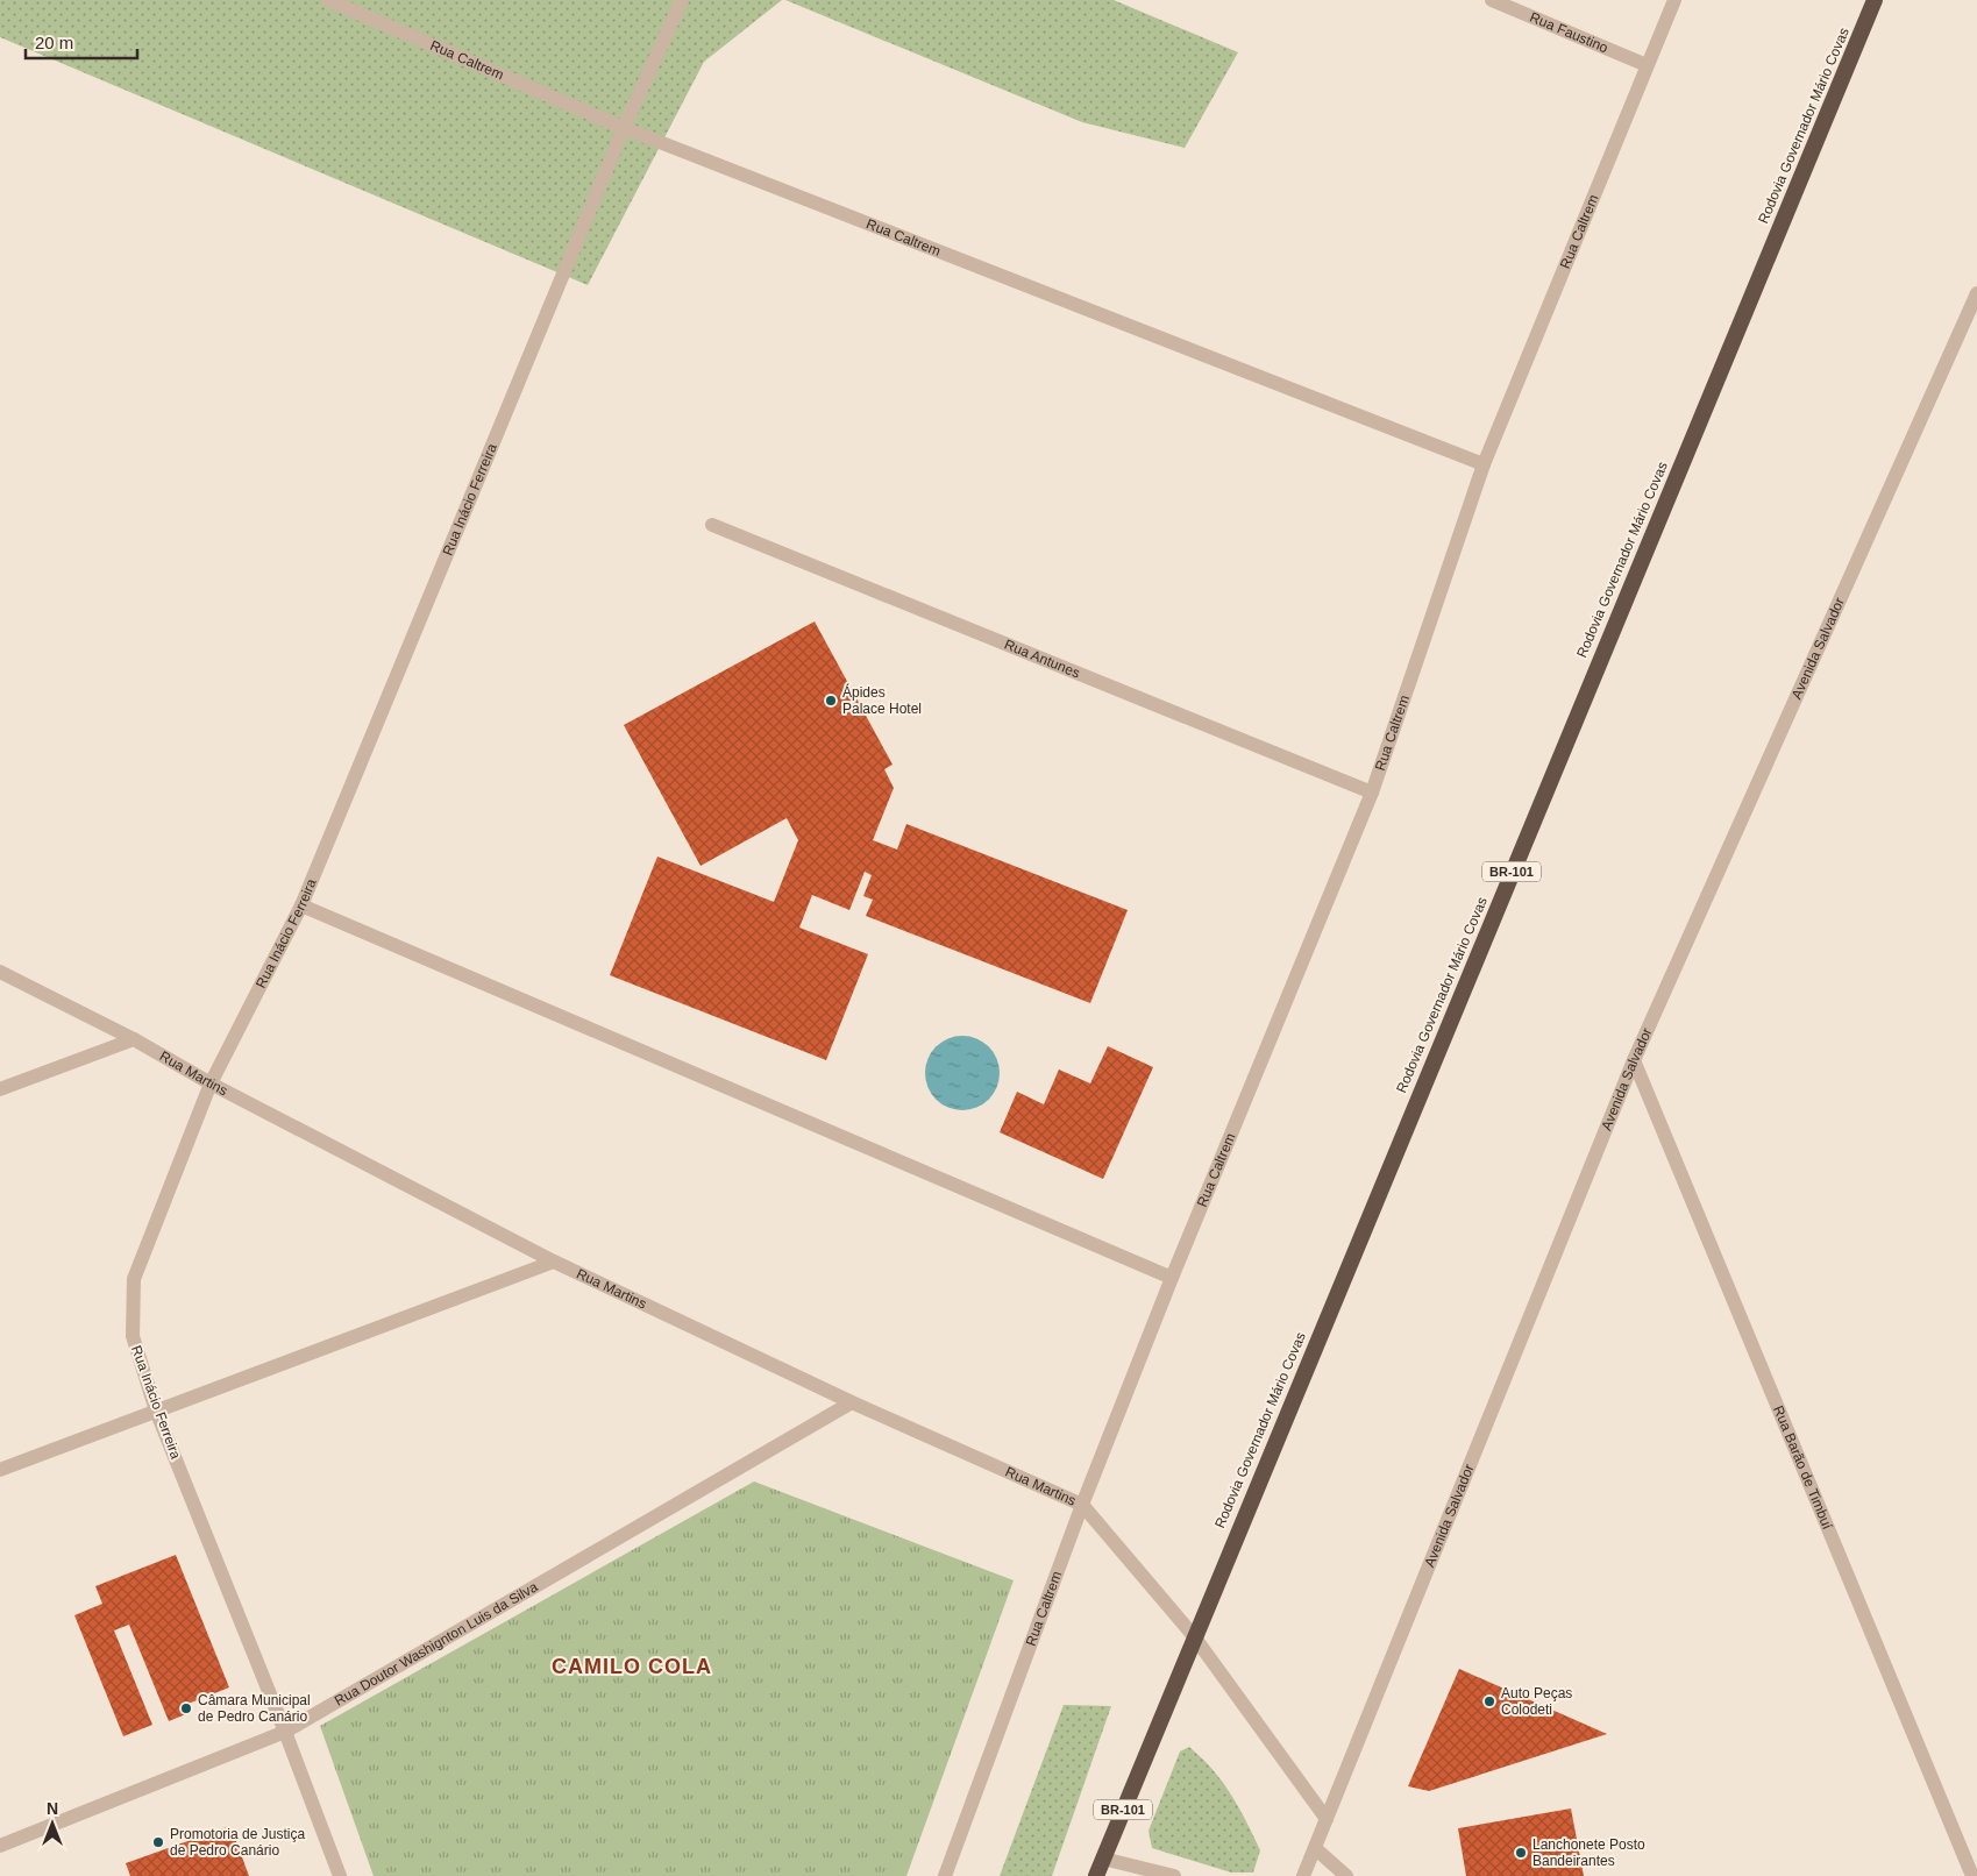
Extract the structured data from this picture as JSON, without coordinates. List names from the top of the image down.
{
  "streets": {
    "highway": ["Rodovia Governador Mário Covas", "BR-101"],
    "street": [
      "Rua Faustino",
      "Rua Caltrem",
      "Rua Inácio Ferreira",
      "Avenida Salvador",
      "Rua Antunes",
      "Rua Martins",
      "Rua Barão de Timbuí",
      "Rua Doutor Washignton Luis da Silva"
    ]
  },
  "crossings": [
    ["Rua Faustino", "Rua Caltrem"],
    ["Rua Caltrem", "Rua Inácio Ferreira"],
    ["Rua Caltrem", "Rua Antunes"],
    ["Rua Caltrem", "Rua Martins"],
    ["Rodovia Governador Mário Covas", "Rua Martins"],
    ["Rua Inácio Ferreira", "Rua Martins"],
    ["Rua Inácio Ferreira", "Rua Doutor Washignton Luis da Silva"],
    ["Avenida Salvador", "Rua Martins"],
    ["Avenida Salvador", "Rua Barão de Timbuí"],
    ["Rua Martins", "Rua Doutor Washignton Luis da Silva"]
  ],
  "districts": ["CAMILO COLA"],
  "places": [
    "Ápides Palace Hotel",
    "Auto Peças Colodeti",
    "Câmara Municipal de Pedro Canário",
    "Promotoria de Justiça de Pedro Canário",
    "Lanchonete Posto Bandeirantes"
  ],
  "scale_bar": "20 m",
  "north": "top"
}
